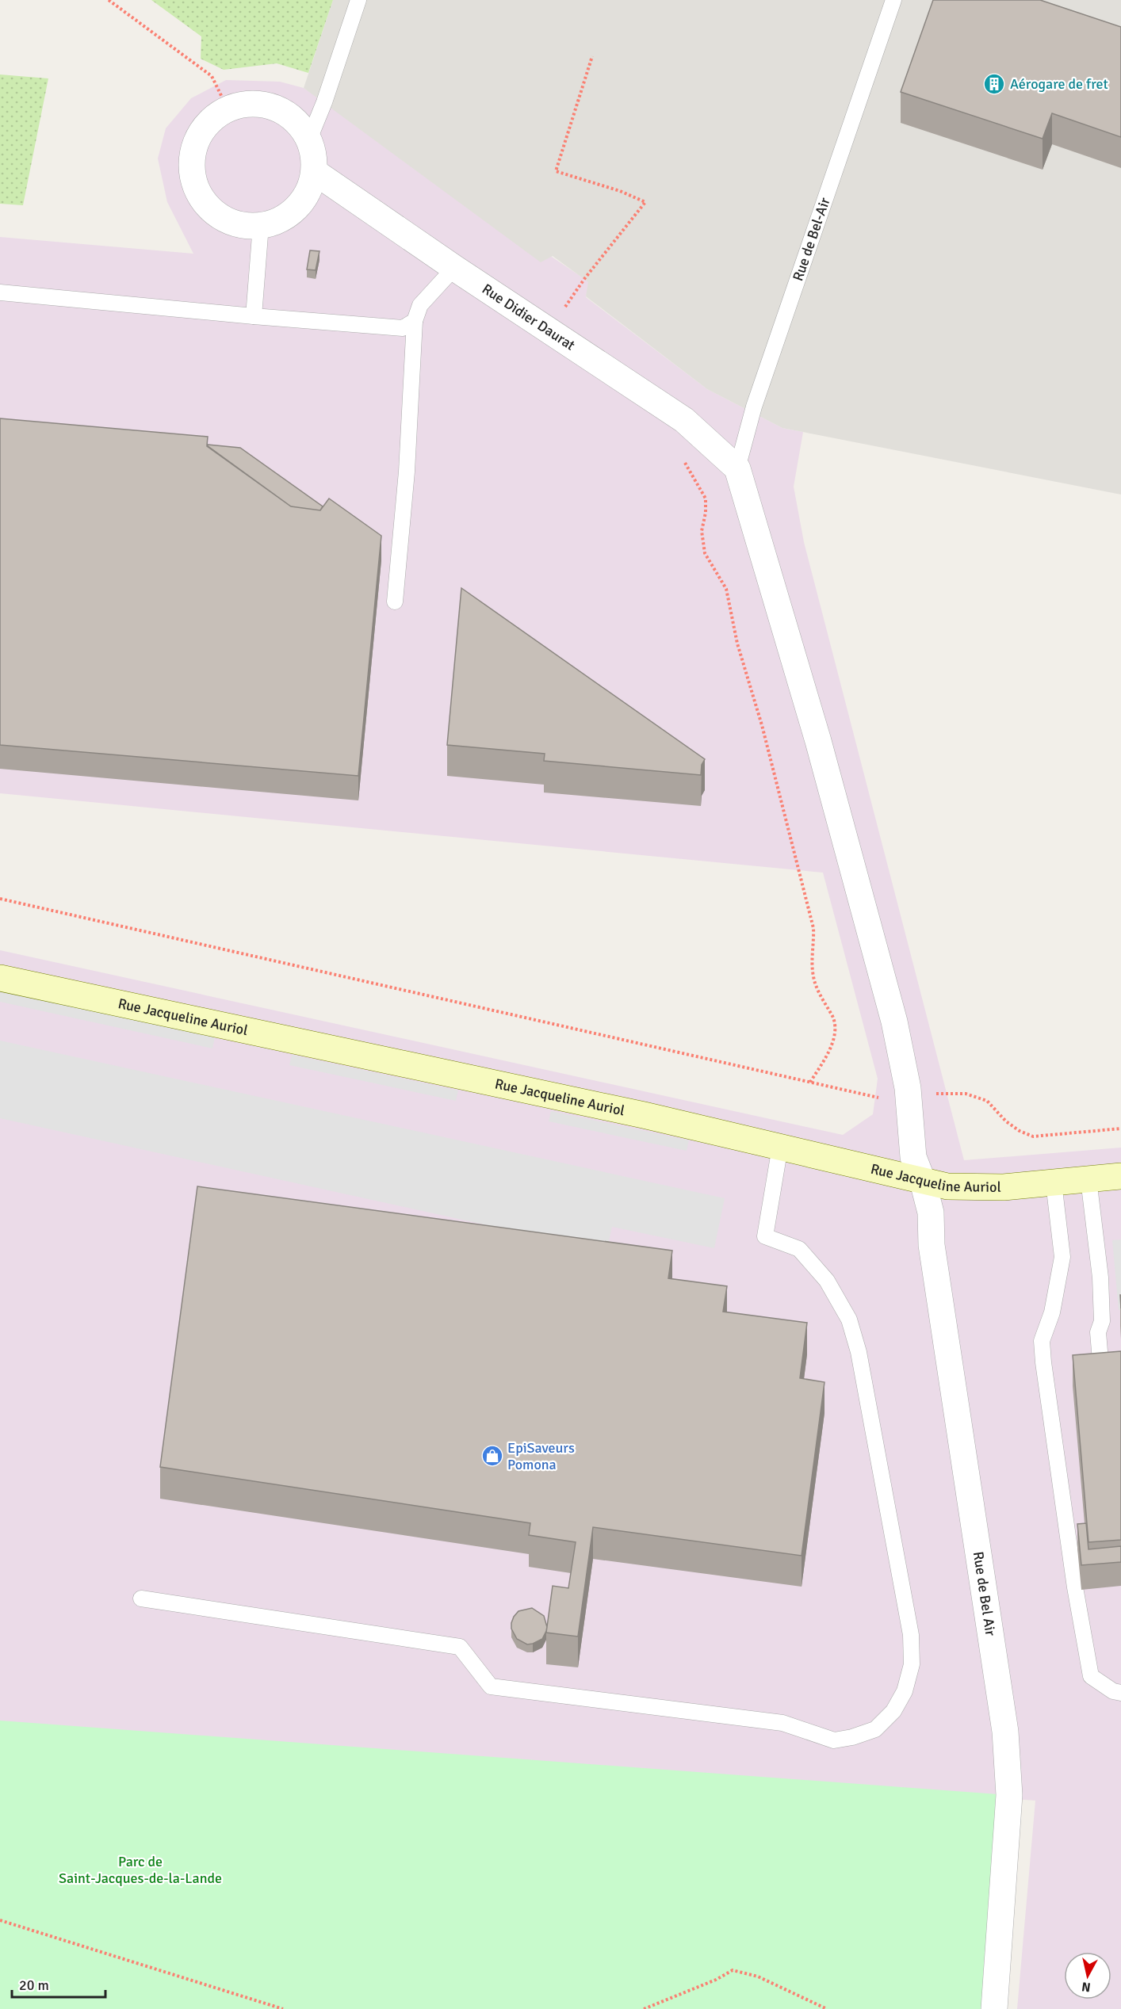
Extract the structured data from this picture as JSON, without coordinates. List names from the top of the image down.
{
  "streets": {
    "street": ["Rue Didier Daurat", "Rue Jacqueline Auriol", "Rue de Bel Air"],
    "lane": ["Rue de Bel-Air"]
  },
  "crossings": [
    ["Rue de Bel-Air", "Rue Didier Daurat"],
    ["Rue de Bel-Air", "Rue de Bel Air"],
    ["Rue Didier Daurat", "Rue de Bel Air"],
    ["Rue Jacqueline Auriol", "Rue de Bel Air"]
  ],
  "parks": ["Parc de Saint-Jacques-de-la-Lande"],
  "places": {
    "building": ["Aérogare de fret"],
    "shop": ["EpiSaveurs Pomona"]
  },
  "scale_bar": "20 m",
  "north": "bottom"
}
